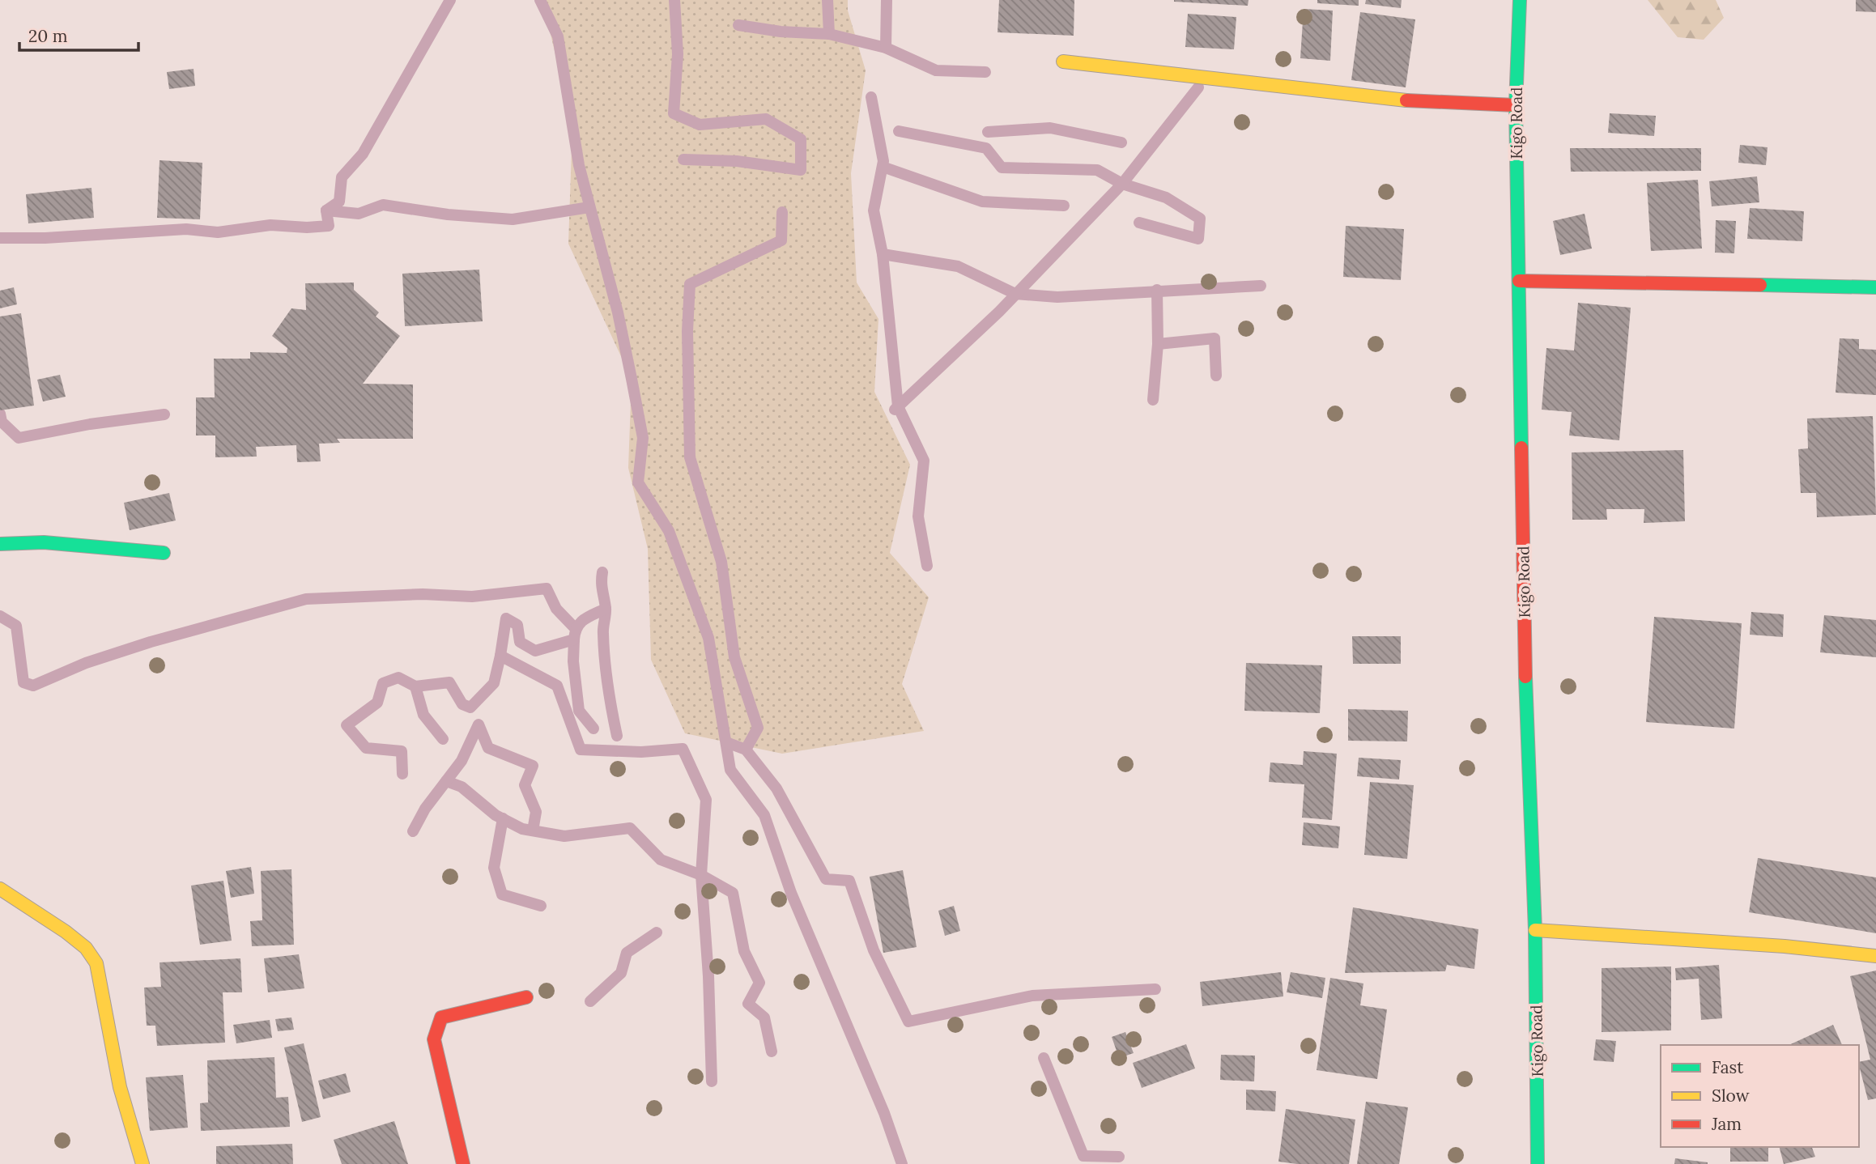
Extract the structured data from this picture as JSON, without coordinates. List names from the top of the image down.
{
  "streets": {
    "street": ["Kigo Road"]
  },
  "legend": ["Fast", "Slow", "Jam"],
  "scale_bar": "20 m"
}
